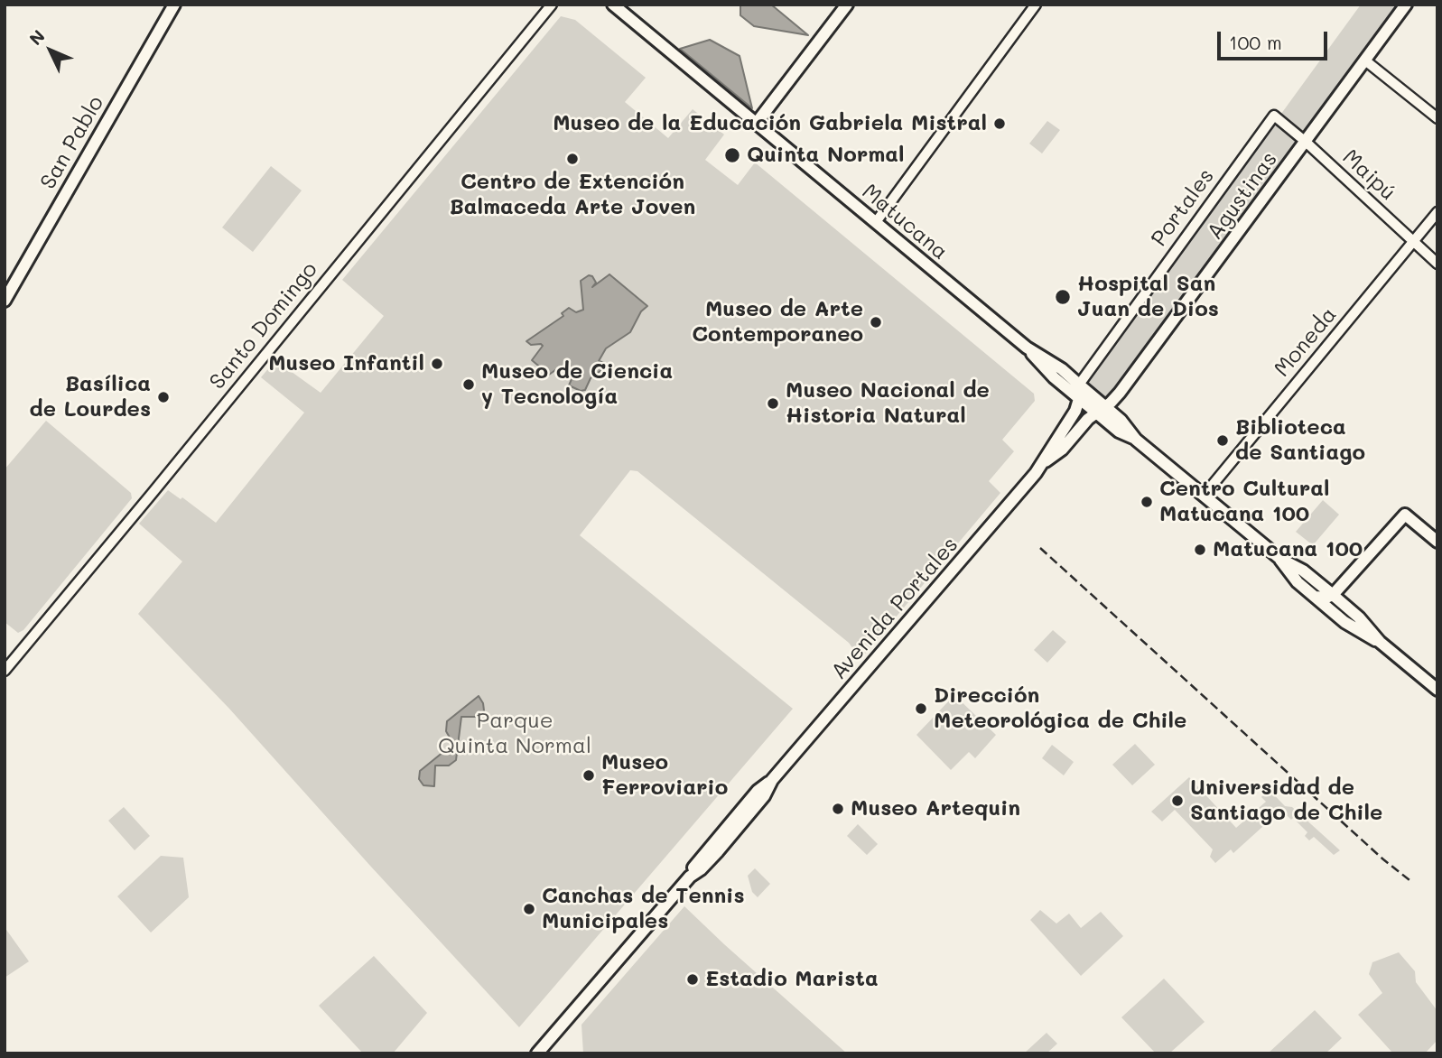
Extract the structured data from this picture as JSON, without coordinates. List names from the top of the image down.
{
  "streets": {
    "main road": [
      "San Pablo",
      "Agustinas",
      "Matucana",
      "Avenida Portales"
    ],
    "street": [
      "Maipú",
      "Portales",
      "Santo Domingo",
      "Moneda"
    ]
  },
  "crossings": [
    ["Maipú", "Agustinas"],
    ["Maipú", "Portales"],
    ["Maipú", "Moneda"],
    ["Agustinas", "Matucana"],
    ["Agustinas", "Avenida Portales"],
    ["Portales", "Matucana"],
    ["Portales", "Avenida Portales"],
    ["Matucana", "Moneda"],
    ["Matucana", "Avenida Portales"]
  ],
  "parks": ["Parque Quinta Normal"],
  "places": [
    "Museo de la Educación Gabriela Mistral",
    "Quinta Normal",
    "Centro de Extención Balmaceda Arte Joven",
    "Hospital San Juan de Dios",
    "Museo de Arte Contemporaneo",
    "Museo Infantil",
    "Museo de Ciencia y Tecnología",
    "Basílica de Lourdes",
    "Museo Nacional de Historia Natural",
    "Biblioteca de Santiago",
    "Centro Cultural Matucana 100",
    "Matucana 100",
    "Dirección Meteorológica de Chile",
    "Museo Ferroviario",
    "Universidad de Santiago de Chile",
    "Museo Artequin",
    "Canchas de Tennis Municipales",
    "Estadio Marista"
  ],
  "scale_bar": "100 m",
  "north": "top left"
}
